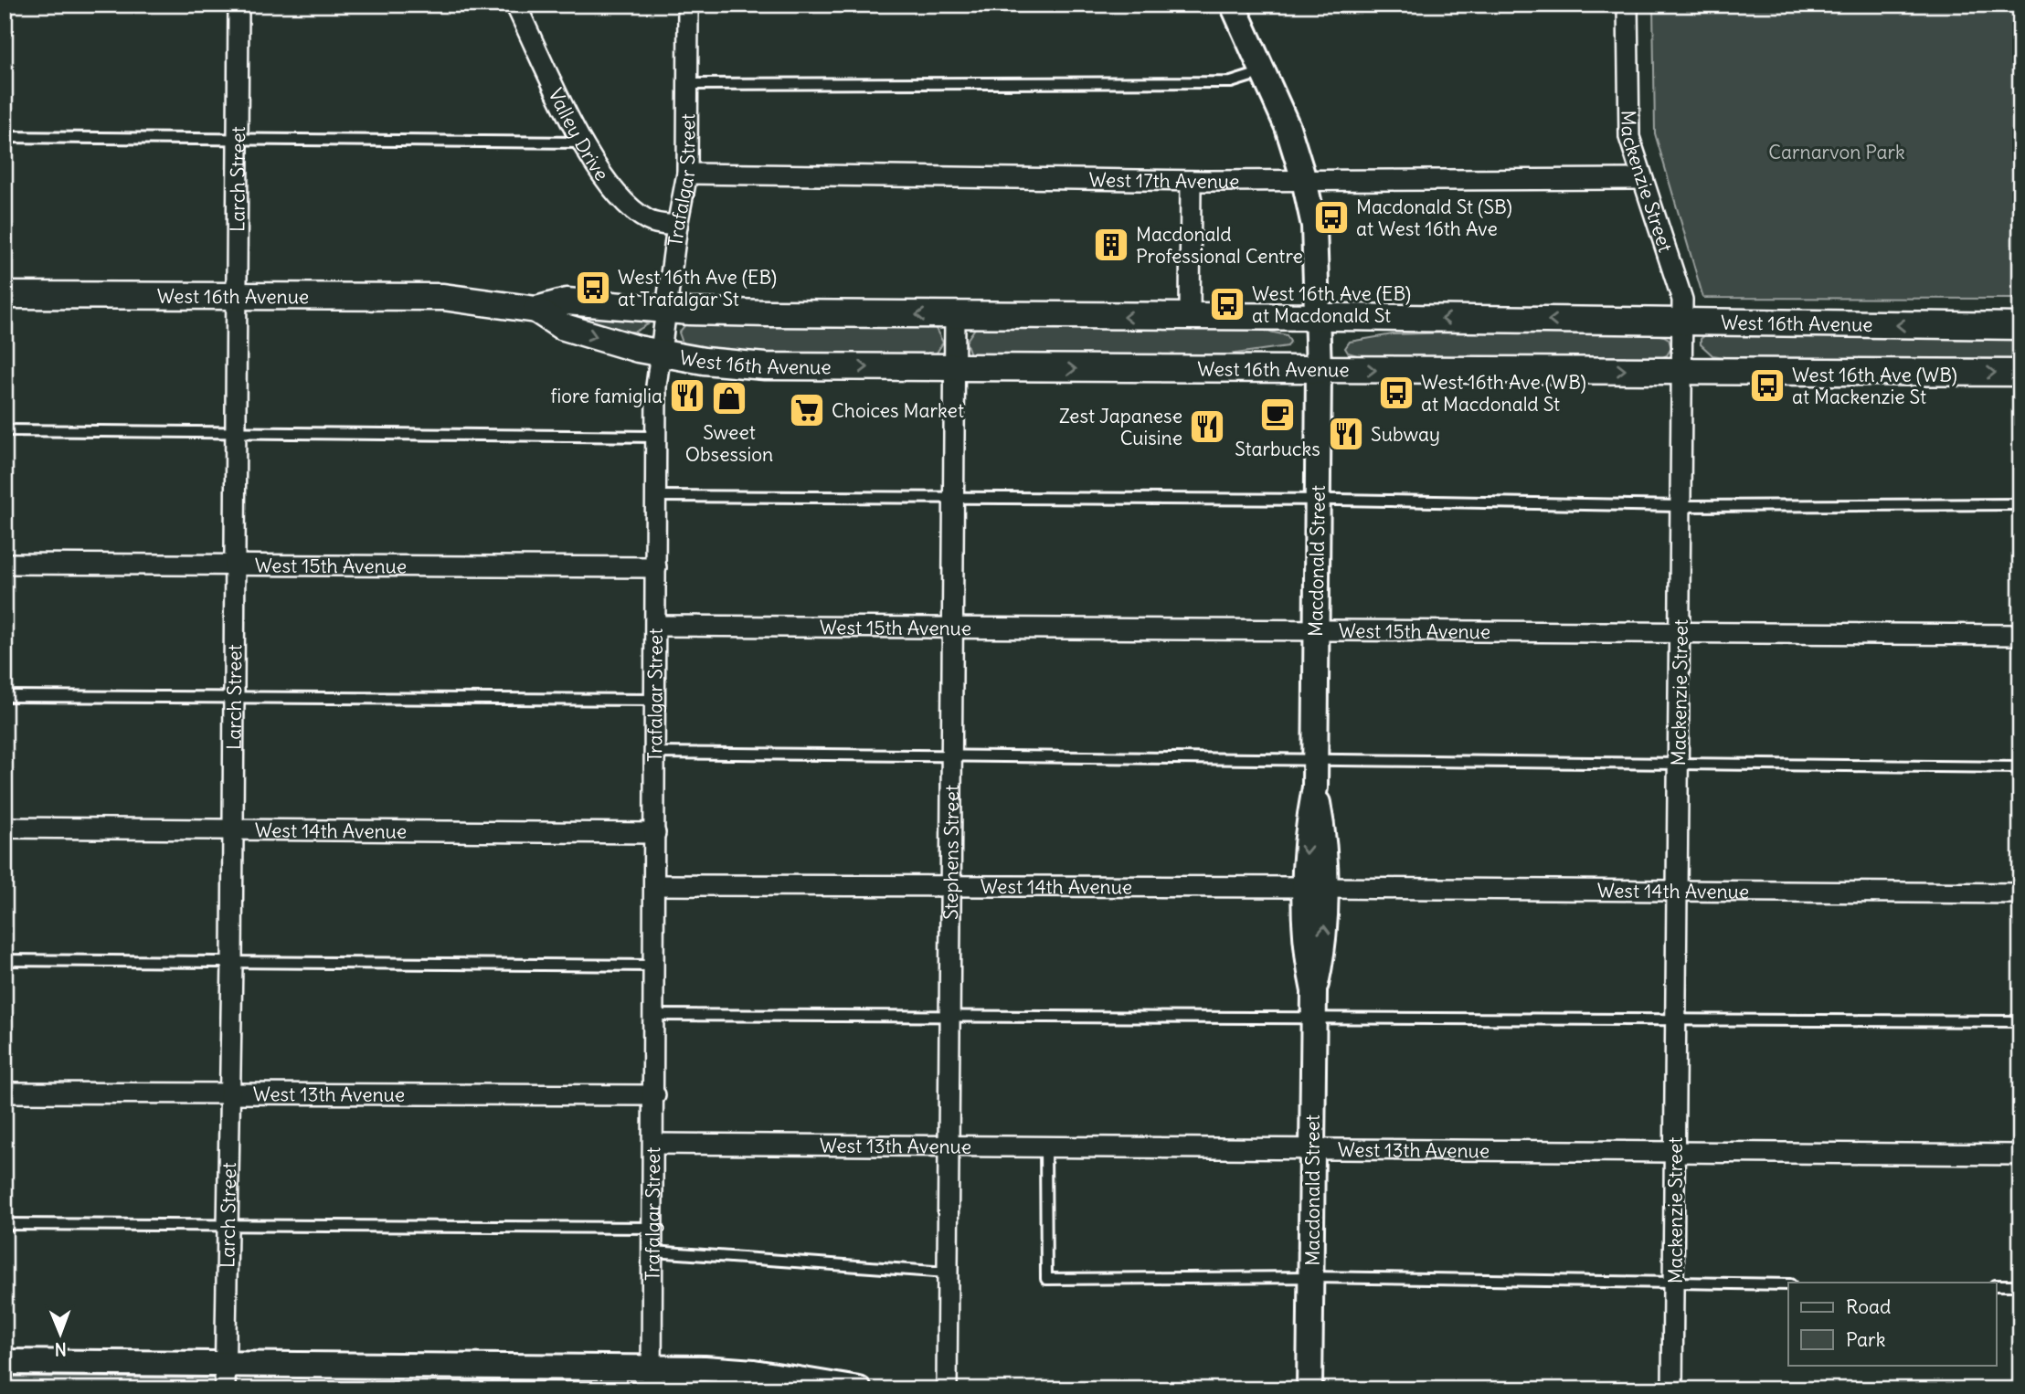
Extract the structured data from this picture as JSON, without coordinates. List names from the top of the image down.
{
  "streets": {
    "main road": ["West 16th Avenue"],
    "street": [
      "Valley Drive",
      "Larch Street",
      "Trafalgar Street",
      "West 17th Avenue",
      "Mackenzie Street",
      "Macdonald Street",
      "West 15th Avenue",
      "West 14th Avenue",
      "Stephens Street",
      "West 13th Avenue"
    ]
  },
  "crossings": [
    ["Valley Drive", "Trafalgar Street"],
    ["Larch Street", "West 16th Avenue"],
    ["Larch Street", "West 15th Avenue"],
    ["Larch Street", "West 14th Avenue"],
    ["Larch Street", "West 13th Avenue"],
    ["Trafalgar Street", "West 17th Avenue"],
    ["Trafalgar Street", "West 16th Avenue"],
    ["Trafalgar Street", "West 15th Avenue"],
    ["Trafalgar Street", "West 14th Avenue"],
    ["Trafalgar Street", "West 13th Avenue"],
    ["West 17th Avenue", "Mackenzie Street"],
    ["West 17th Avenue", "Macdonald Street"],
    ["Mackenzie Street", "West 16th Avenue"],
    ["Mackenzie Street", "West 15th Avenue"],
    ["Mackenzie Street", "West 14th Avenue"],
    ["Mackenzie Street", "West 13th Avenue"],
    ["West 16th Avenue", "Macdonald Street"],
    ["West 16th Avenue", "Stephens Street"],
    ["Macdonald Street", "West 15th Avenue"],
    ["Macdonald Street", "West 14th Avenue"],
    ["Macdonald Street", "West 13th Avenue"],
    ["West 15th Avenue", "Stephens Street"],
    ["West 14th Avenue", "Stephens Street"],
    ["Stephens Street", "West 13th Avenue"]
  ],
  "parks": ["Carnarvon Park"],
  "places": {
    "bus stop": [
      "Macdonald St (SB) at West 16th Ave",
      "West 16th Ave (EB) at Trafalgar St",
      "West 16th Ave (EB) at Macdonald St",
      "West 16th Ave (WB) at Mackenzie St",
      "West 16th Ave (WB) at Macdonald St"
    ],
    "building": ["Macdonald Professional Centre"],
    "restaurant": ["fiore famiglia", "Zest Japanese Cuisine", "Subway"],
    "shop": ["Sweet Obsession"],
    "supermarket": ["Choices Market"],
    "cafe": ["Starbucks"]
  },
  "legend": ["Road", "Park"],
  "north": "bottom"
}
